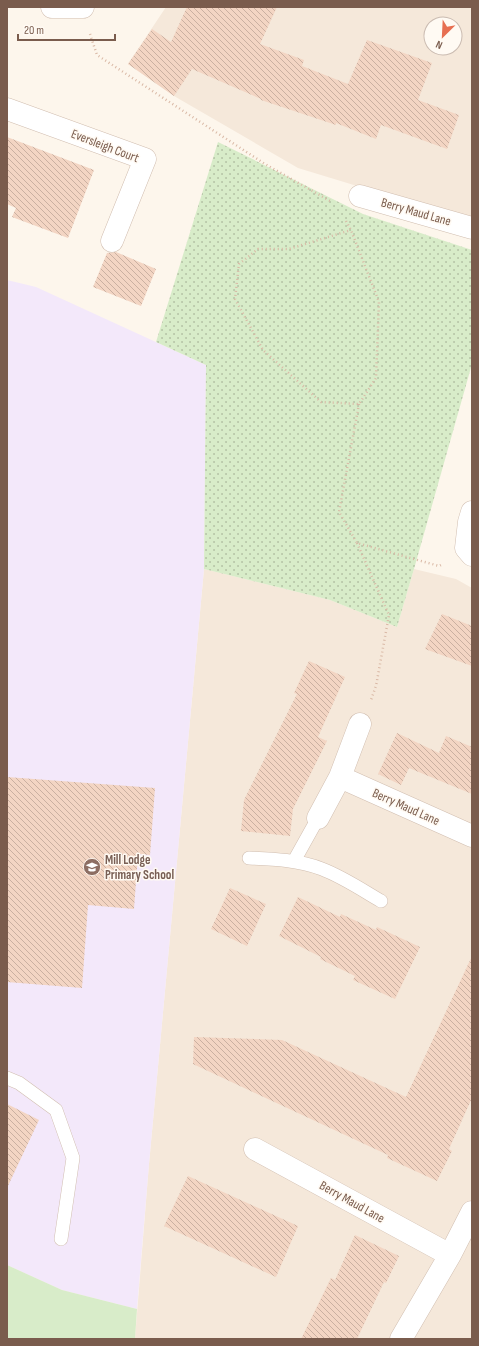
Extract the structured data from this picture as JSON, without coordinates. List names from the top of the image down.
{
  "streets": {
    "street": ["Eversleigh Court", "Berry Maud Lane"]
  },
  "places": {
    "school or university": ["Mill Lodge Primary School"]
  },
  "scale_bar": "20 m",
  "north": "bottom left"
}
